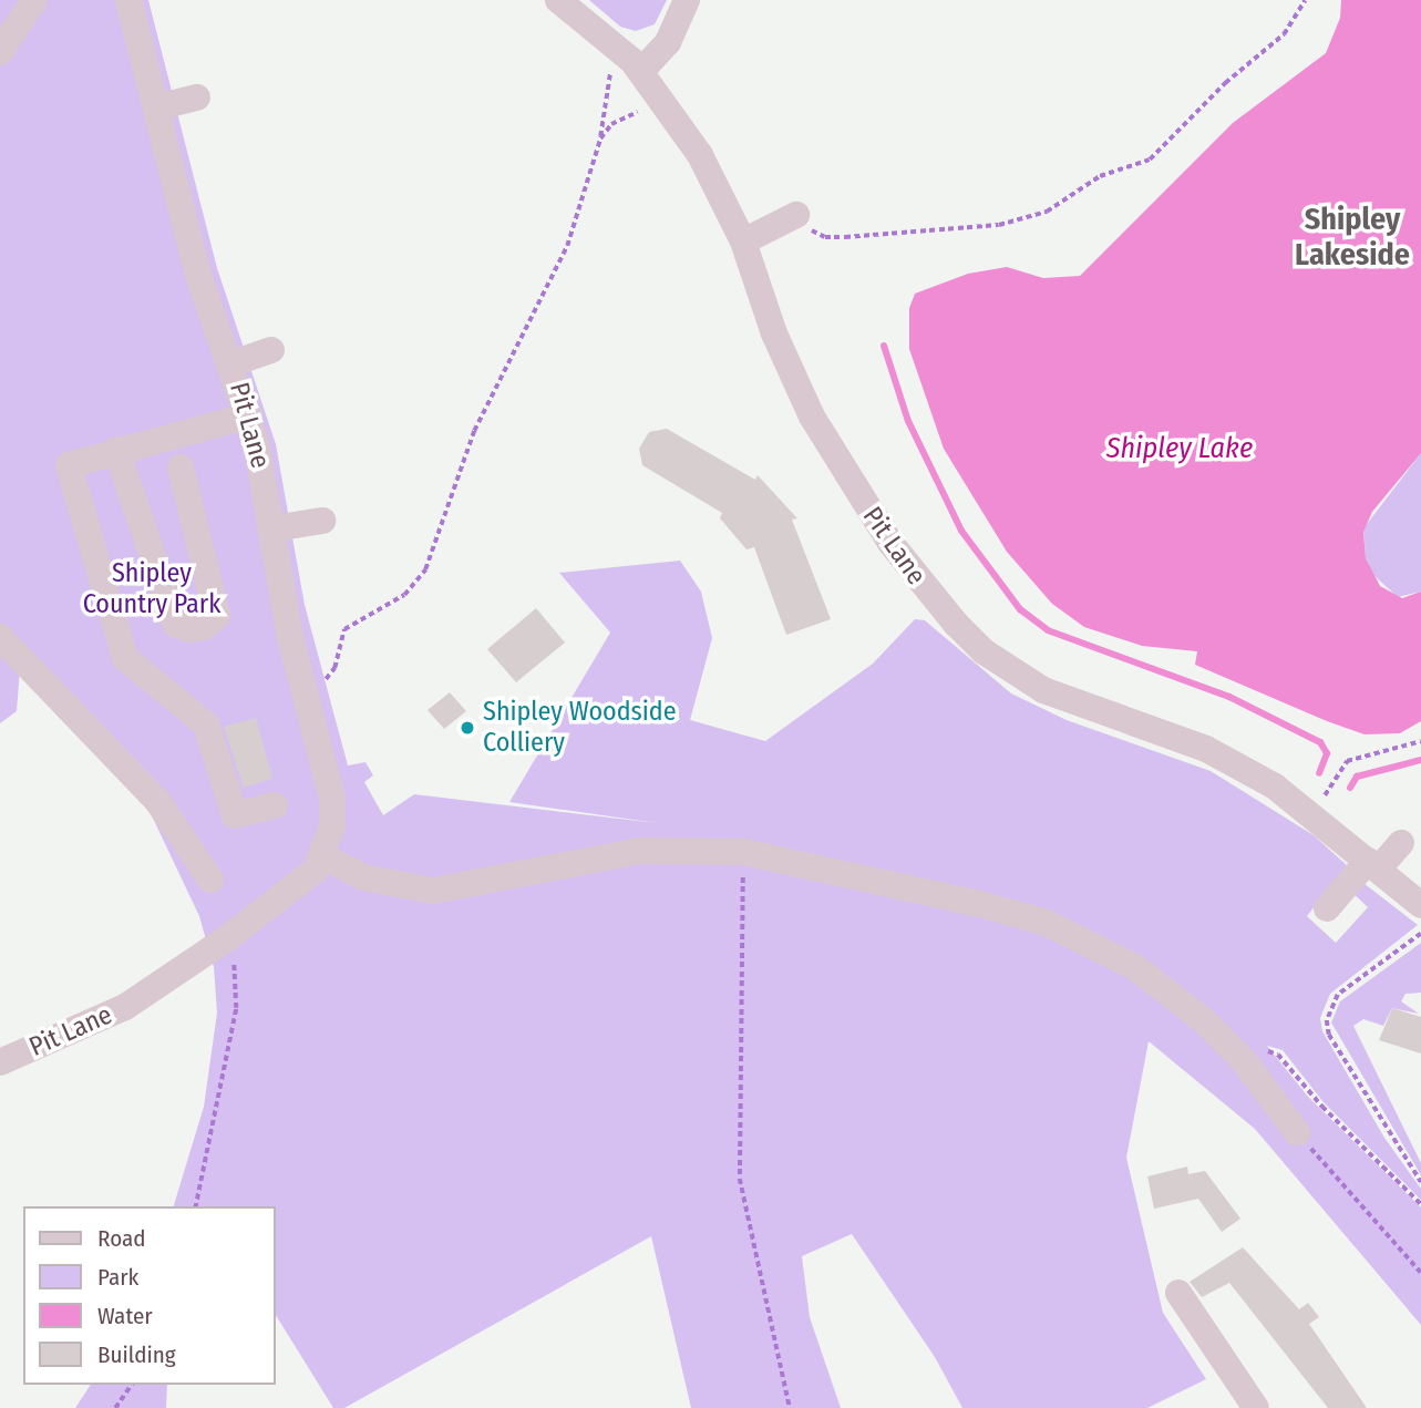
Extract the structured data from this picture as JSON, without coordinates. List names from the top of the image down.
{
  "streets": {
    "street": ["Pit Lane"]
  },
  "districts": ["Shipley Lakeside"],
  "water": ["Shipley Lake"],
  "parks": ["Shipley Country Park"],
  "places": ["Shipley Woodside Colliery"],
  "legend": [
    "Road",
    "Park",
    "Water",
    "Building"
  ]
}
